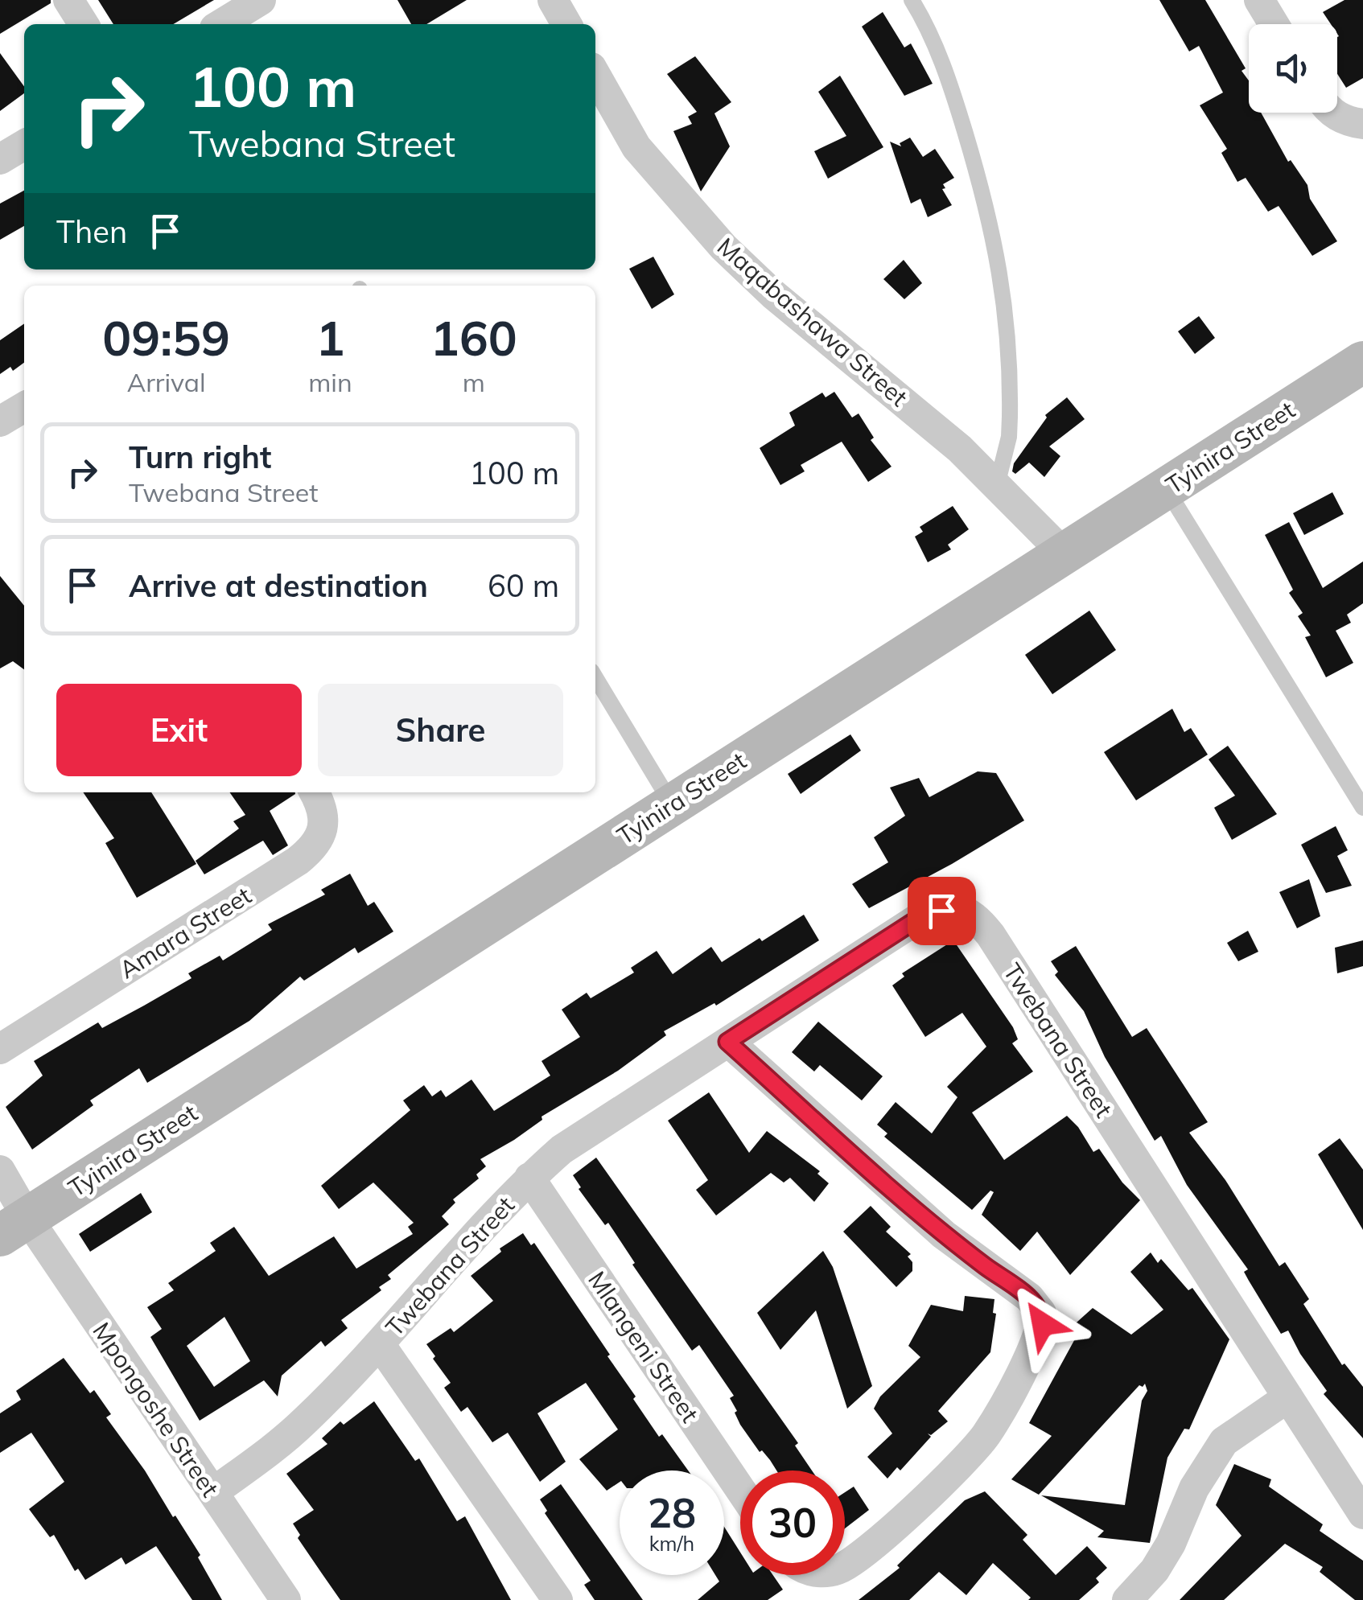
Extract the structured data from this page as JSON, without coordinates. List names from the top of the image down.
{
  "streets": {
    "street": [
      "Maqabashawa Street",
      "Tyinira Street",
      "Amara Street",
      "Twebana Street",
      "Mlangeni Street",
      "Mpongoshe Street"
    ]
  },
  "crossings": [
    ["Maqabashawa Street", "Tyinira Street"],
    ["Tyinira Street", "Mpongoshe Street"],
    ["Twebana Street", "Mlangeni Street"],
    ["Twebana Street", "Mpongoshe Street"]
  ],
  "page": {
    "turn": ["100 m", "Twebana Street"],
    "then": "Then",
    "eta": [
      "09:59",
      "Arrival",
      "1",
      "min",
      "160",
      "m"
    ],
    "list": [
      {
        "name": "Turn right",
        "note": "Twebana Street",
        "value": "100 m"
      },
      {
        "name": "Arrive at destination",
        "value": "60 m"
      }
    ],
    "buttons": ["Exit", "Share"],
    "speed": "28 km/h",
    "limit": "30"
  }
}
